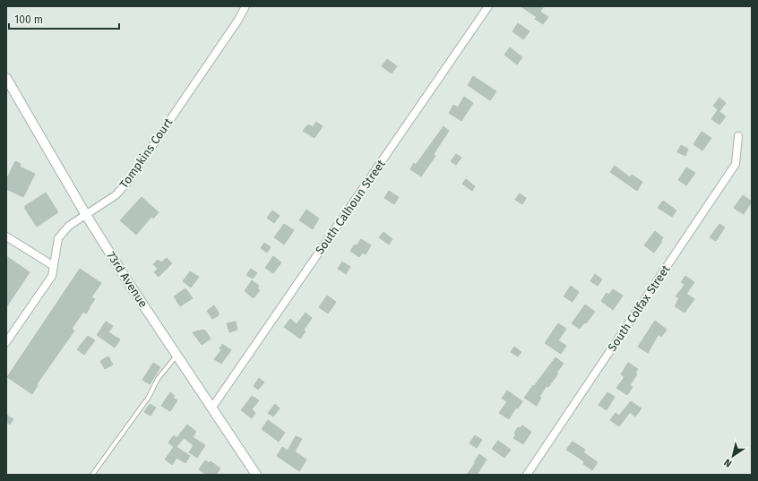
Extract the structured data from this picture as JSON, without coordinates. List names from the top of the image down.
{
  "streets": {
    "street": [
      "Tompkins Court",
      "South Calhoun Street",
      "73rd Avenue",
      "South Colfax Street"
    ]
  },
  "crossings": [
    ["Tompkins Court", "73rd Avenue"],
    ["South Calhoun Street", "73rd Avenue"]
  ],
  "scale_bar": "100 m",
  "north": "bottom left"
}
